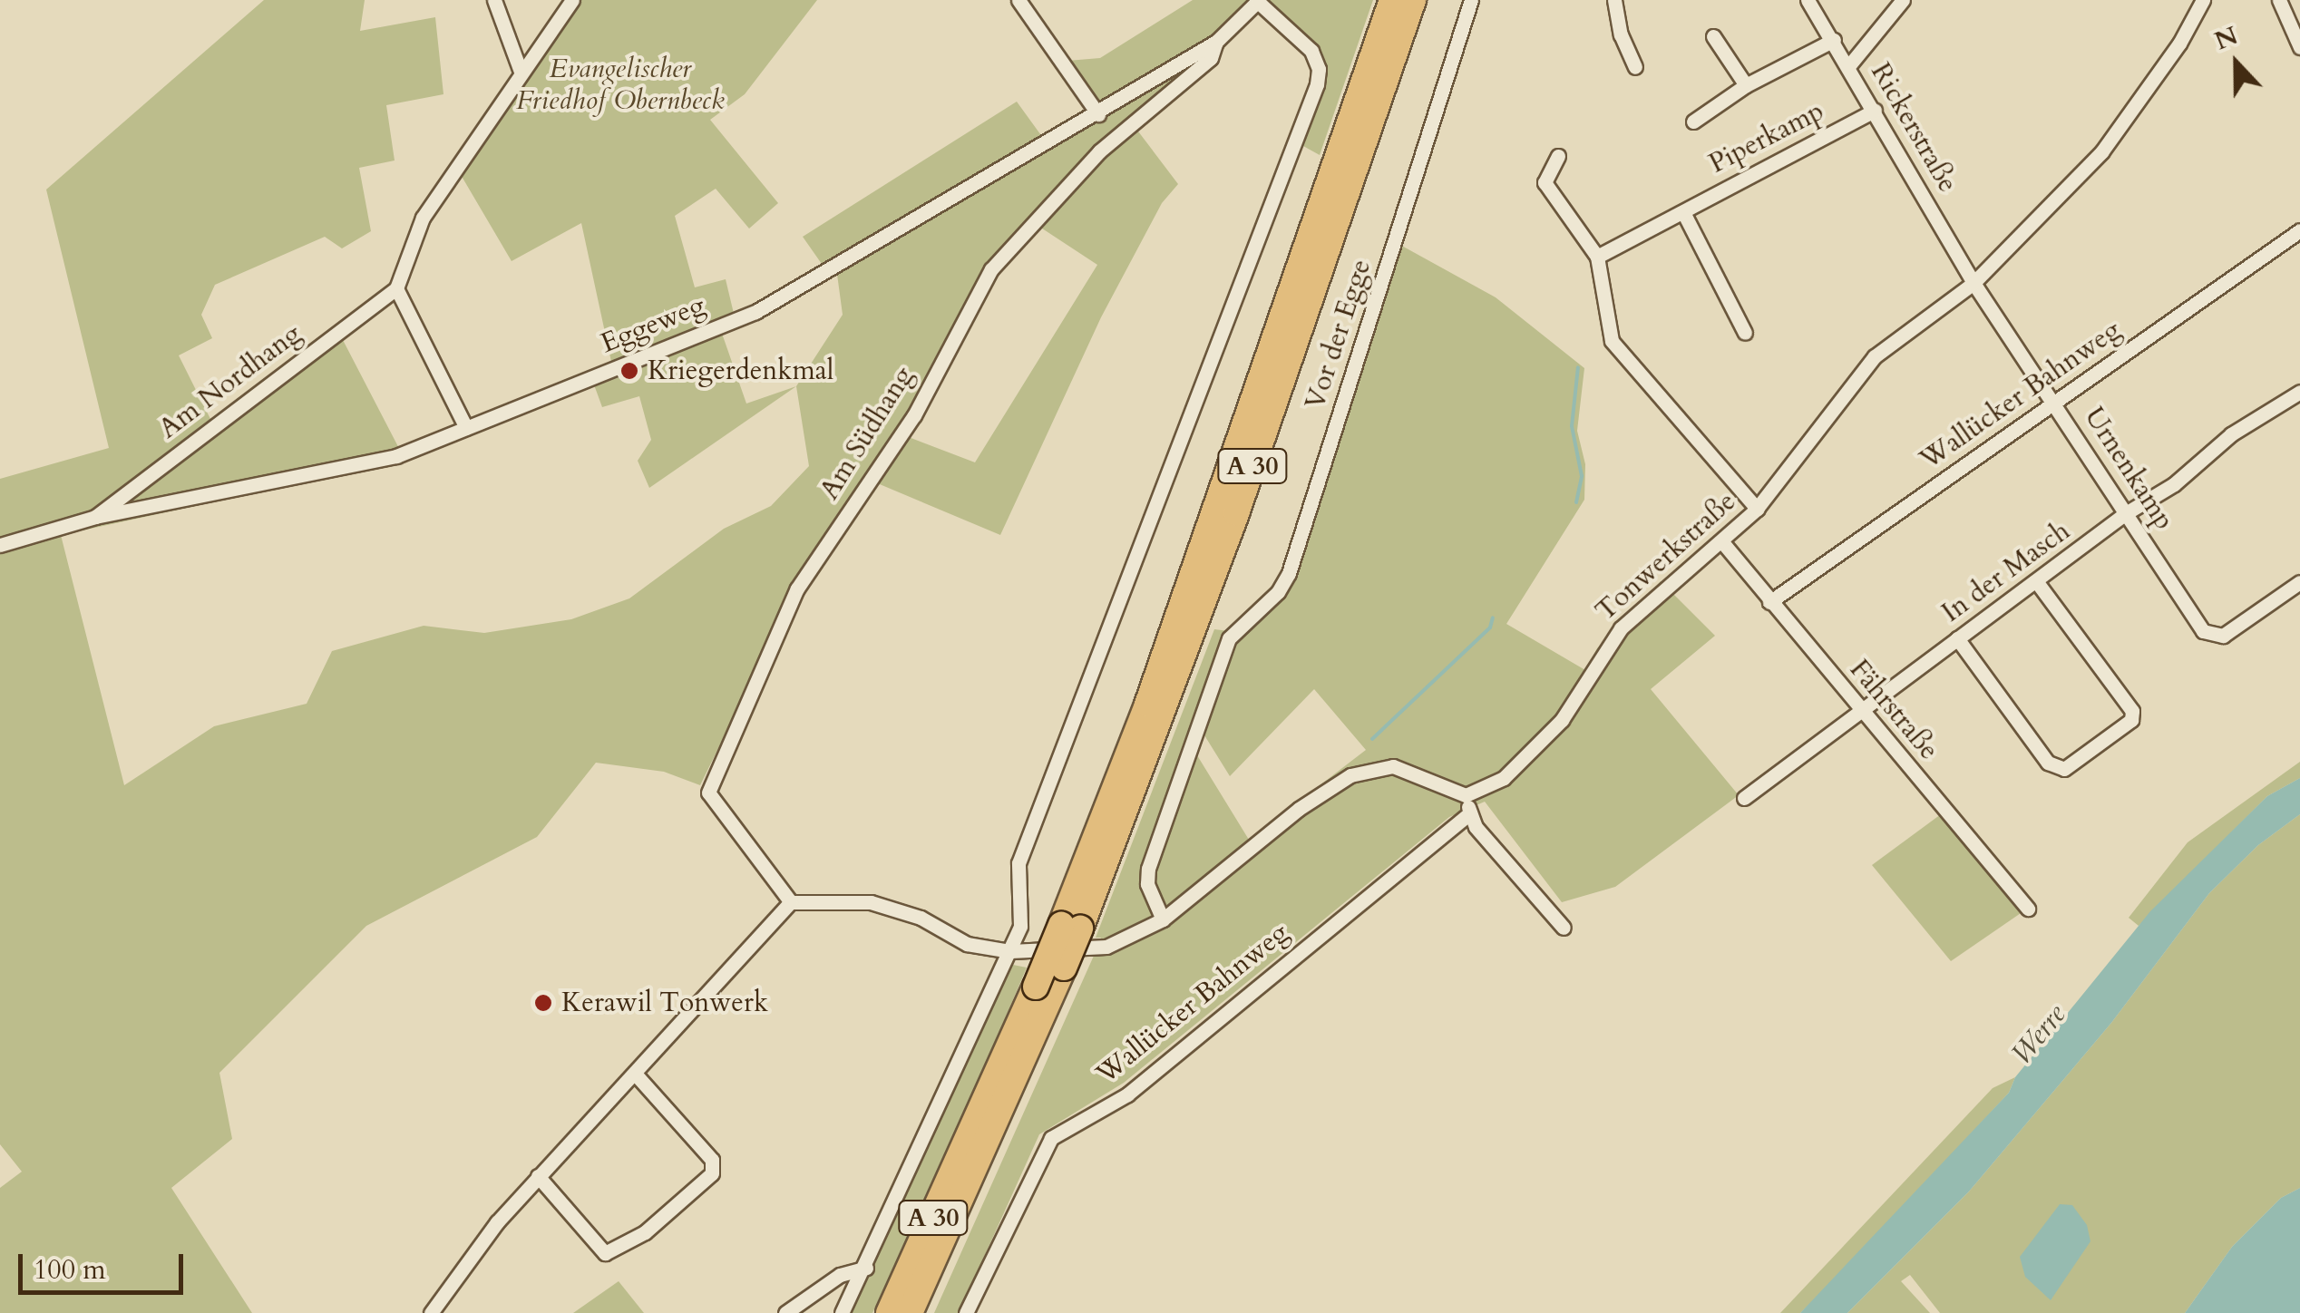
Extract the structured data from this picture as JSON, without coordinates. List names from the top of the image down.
{
  "streets": {
    "highway": ["A 30"],
    "street": [
      "Rickerstraße",
      "Piperkamp",
      "Eggeweg",
      "Vor der Egge",
      "Am Nordhang",
      "Wallücker Bahnweg",
      "Am Südhang",
      "Urnenkamp",
      "Tonwerkstraße",
      "In der Masch",
      "Fährstraße"
    ]
  },
  "crossings": [
    ["Rickerstraße", "Piperkamp"],
    ["Rickerstraße", "Urnenkamp"],
    ["Rickerstraße", "Tonwerkstraße"],
    ["Eggeweg", "Am Nordhang"],
    ["Eggeweg", "Am Südhang"],
    ["Wallücker Bahnweg", "Urnenkamp"],
    ["Wallücker Bahnweg", "Fährstraße"],
    ["Urnenkamp", "Tonwerkstraße"],
    ["Urnenkamp", "In der Masch"],
    ["Tonwerkstraße", "Fährstraße"],
    ["In der Masch", "Fährstraße"]
  ],
  "water": ["Werre"],
  "parks": ["Evangelischer Friedhof Obernbeck"],
  "places": ["Kriegerdenkmal", "Kerawil Tonwerk"],
  "scale_bar": "100 m",
  "north": "top"
}
